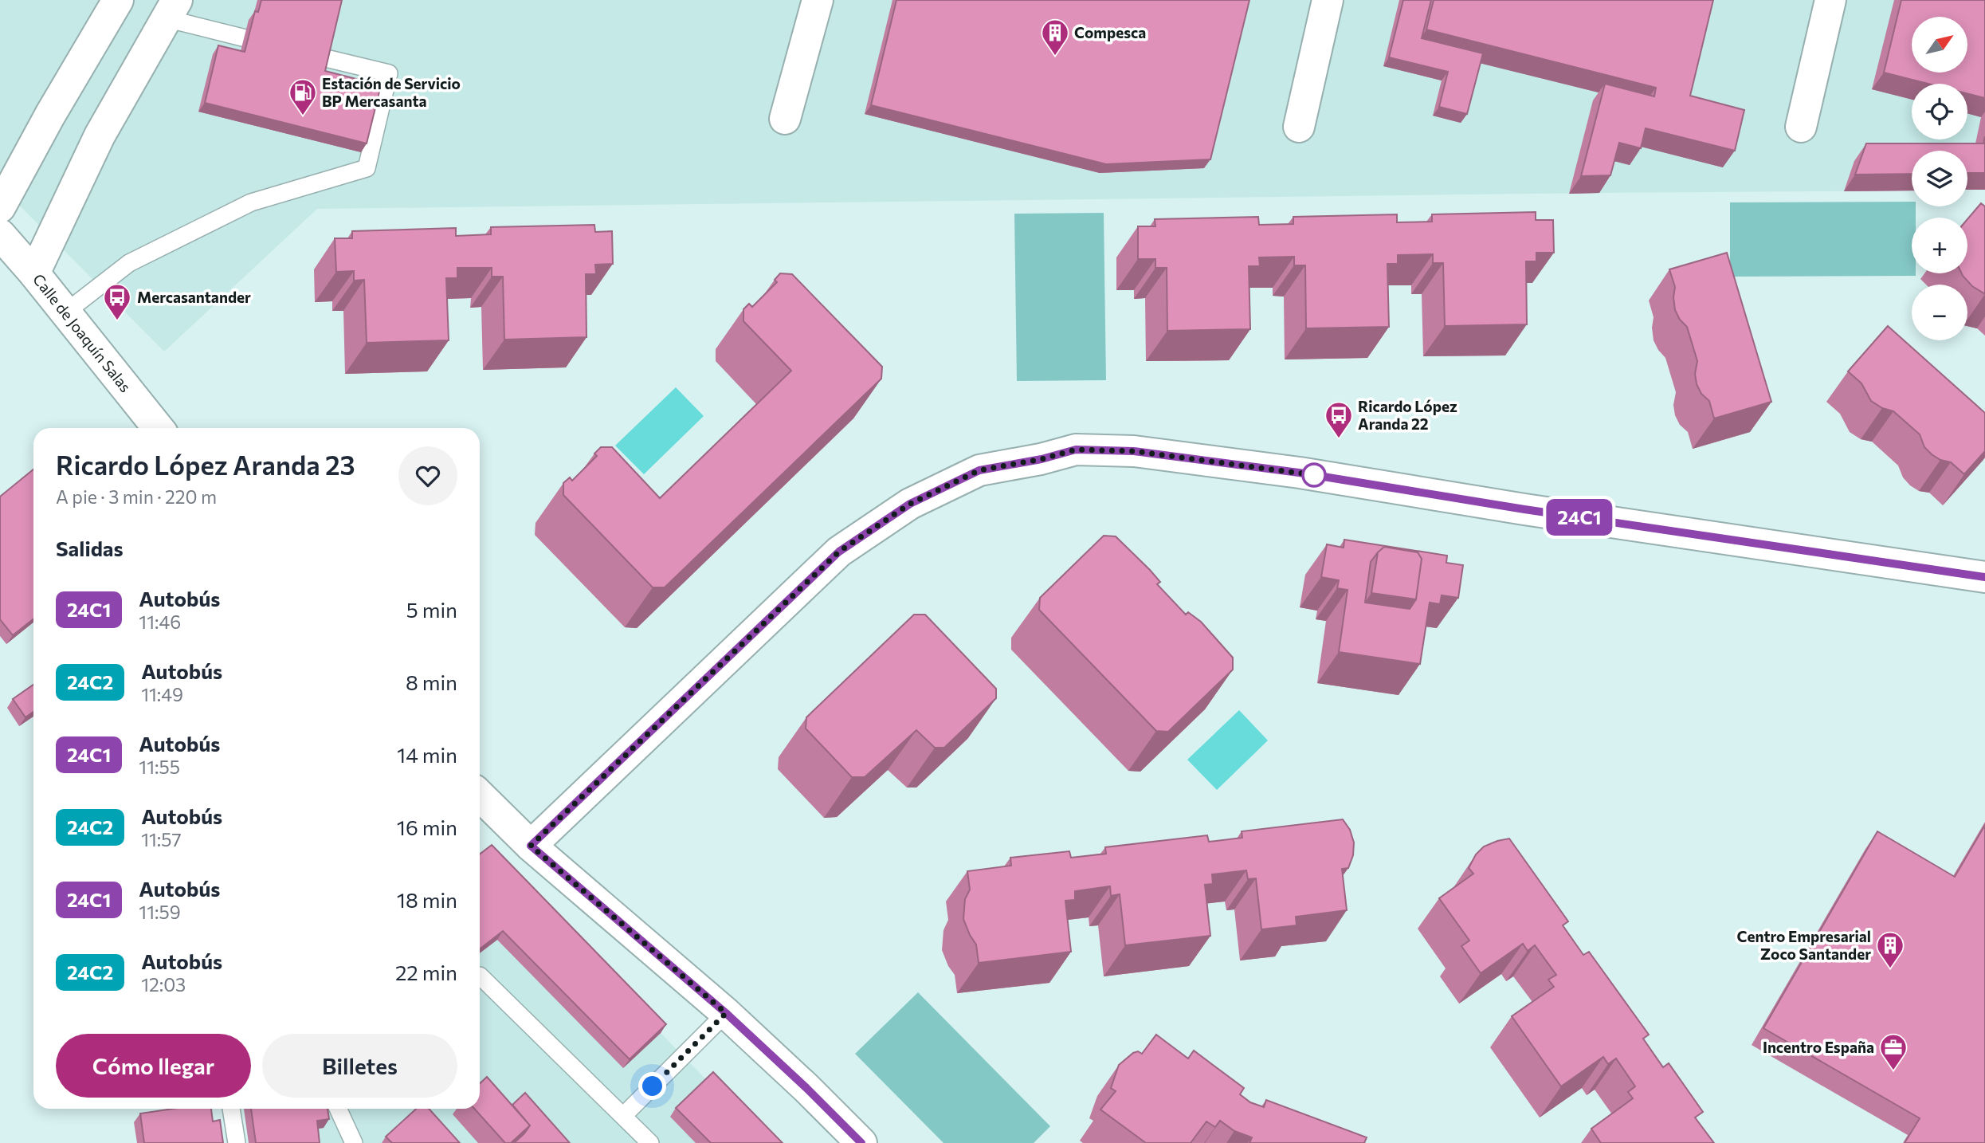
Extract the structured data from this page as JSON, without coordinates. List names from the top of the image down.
{
  "streets": {
    "street": ["Calle de Joaquín Salas"]
  },
  "places": {
    "building": ["Compesca", "Centro Empresarial Zoco Santander"],
    "fuel station": ["Estación de Servicio BP Mercasanta"],
    "bus stop": ["Mercasantander", "Ricardo López Aranda 22"],
    "office": ["Incentro España"]
  },
  "lines": ["bus line 24C1"],
  "north": "top right",
  "page": {
    "on_map": "24C1",
    "map_buttons": ["+", "−"],
    "heading": [
      ["Ricardo López Aranda 23", "A pie · 3 min · 220 m"],
      "Salidas"
    ],
    "list": [
      {
        "mark": "24C1",
        "name": "Autobús",
        "note": "11:46",
        "value": "5 min"
      },
      {
        "mark": "24C2",
        "name": "Autobús",
        "note": "11:49",
        "value": "8 min"
      },
      {
        "mark": "24C1",
        "name": "Autobús",
        "note": "11:55",
        "value": "14 min"
      },
      {
        "mark": "24C2",
        "name": "Autobús",
        "note": "11:57",
        "value": "16 min"
      },
      {
        "mark": "24C1",
        "name": "Autobús",
        "note": "11:59",
        "value": "18 min"
      },
      {
        "mark": "24C2",
        "name": "Autobús",
        "note": "12:03",
        "value": "22 min"
      }
    ],
    "buttons": ["Cómo llegar", "Billetes"]
  }
}
